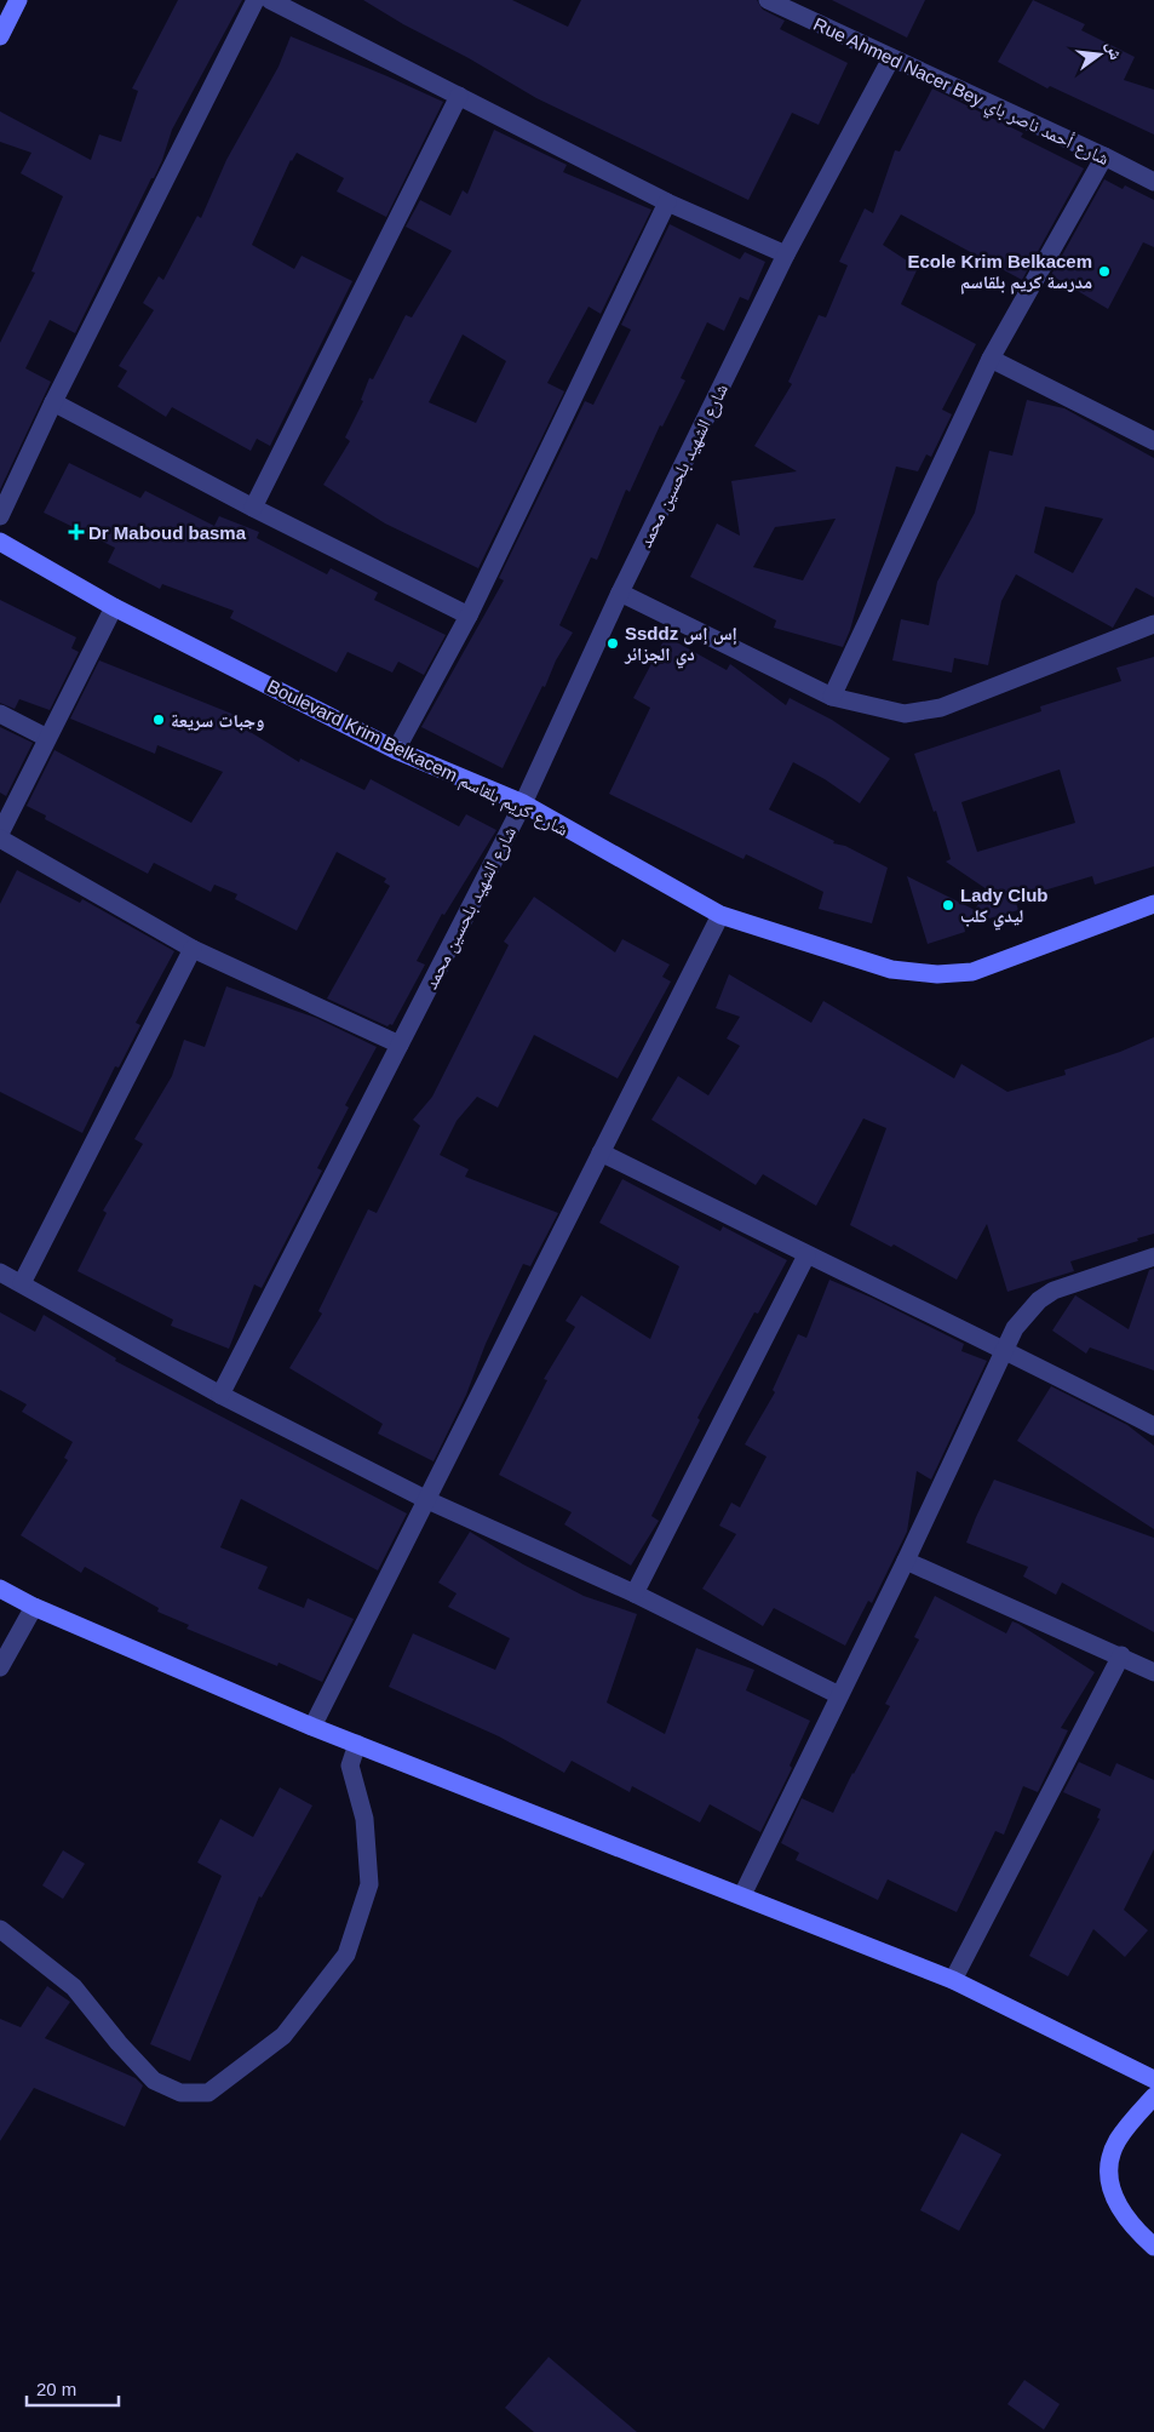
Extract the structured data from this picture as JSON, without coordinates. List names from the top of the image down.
{
  "streets": {
    "street": ["Rue Ahmed Nacer Bey شارع أحمد ناصر باي", "شارع الشهيد بلحسين محمد", "Boulevard Krim Belkacem شارع كريم بلقاسم"]
  },
  "crossings": [
    ["Rue Ahmed Nacer Bey شارع أحمد ناصر باي", "شارع الشهيد بلحسين محمد"],
    ["شارع الشهيد بلحسين محمد", "Boulevard Krim Belkacem شارع كريم بلقاسم"]
  ],
  "places": {
    "other": [
      "Ecole Krim Belkacem مدرسة كريم بلقاسم",
      "Ssddz إس إس دي الجزائر",
      "وجبات سريعة",
      "Lady Club ليدي كلب"
    ],
    "health": ["Dr Maboud basma"]
  },
  "scale_bar": "20 m",
  "north": "right"
}
